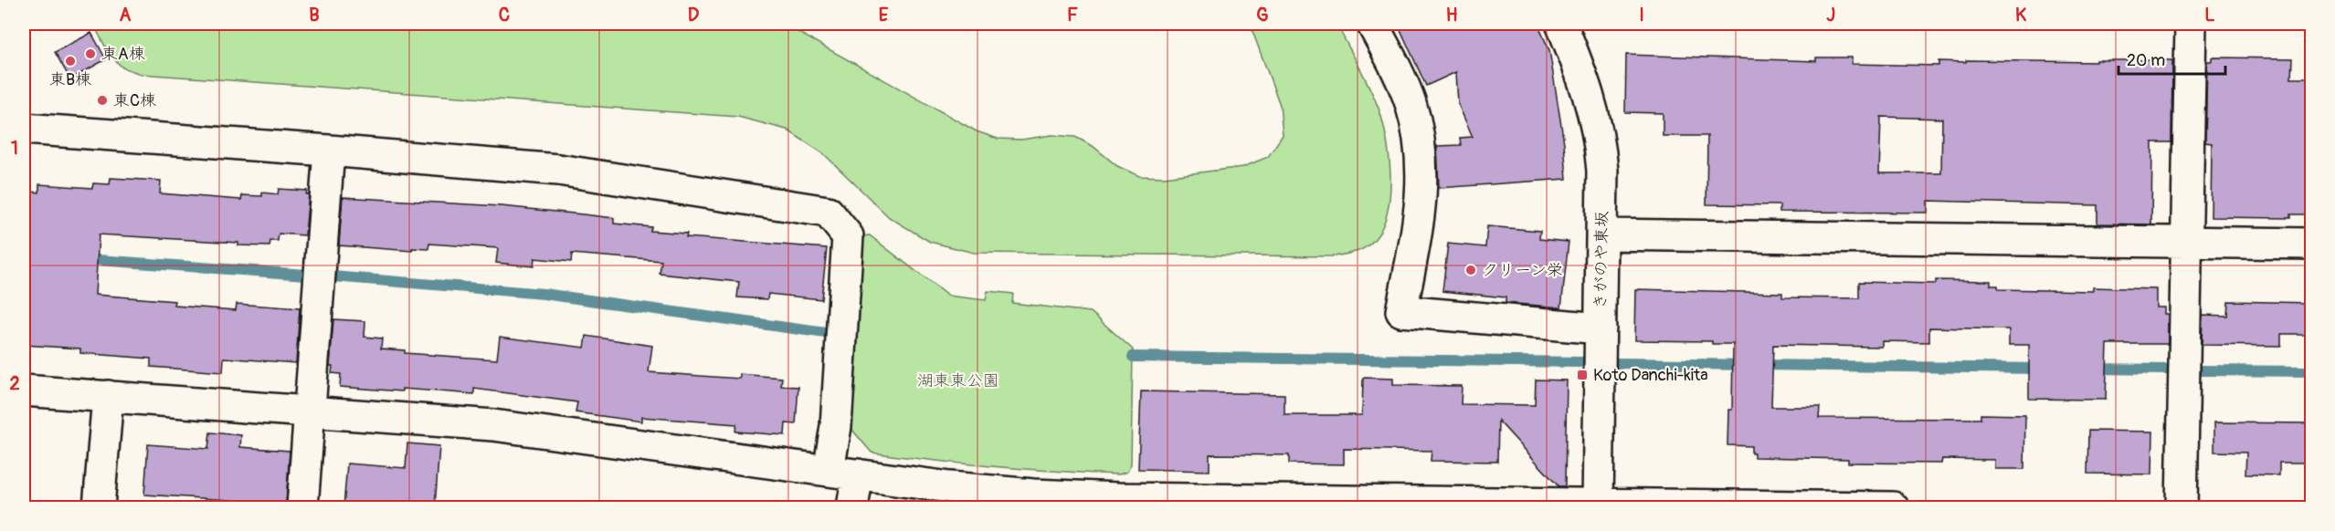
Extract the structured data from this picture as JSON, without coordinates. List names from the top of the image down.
{
  "streets": {
    "street": ["きがのや東坂"]
  },
  "parks": ["湖東東公園"],
  "places": {
    "other": [
      "東A棟",
      "東B棟",
      "東C棟",
      "クリーン栄"
    ],
    "transit": ["Koto Danchi-kita"]
  },
  "scale_bar": "20 m",
  "grid": {
    "columns": [
      "A",
      "B",
      "C",
      "D",
      "E",
      "F",
      "G",
      "H",
      "I",
      "J",
      "K",
      "L"
    ],
    "rows": ["1", "2"]
  }
}
